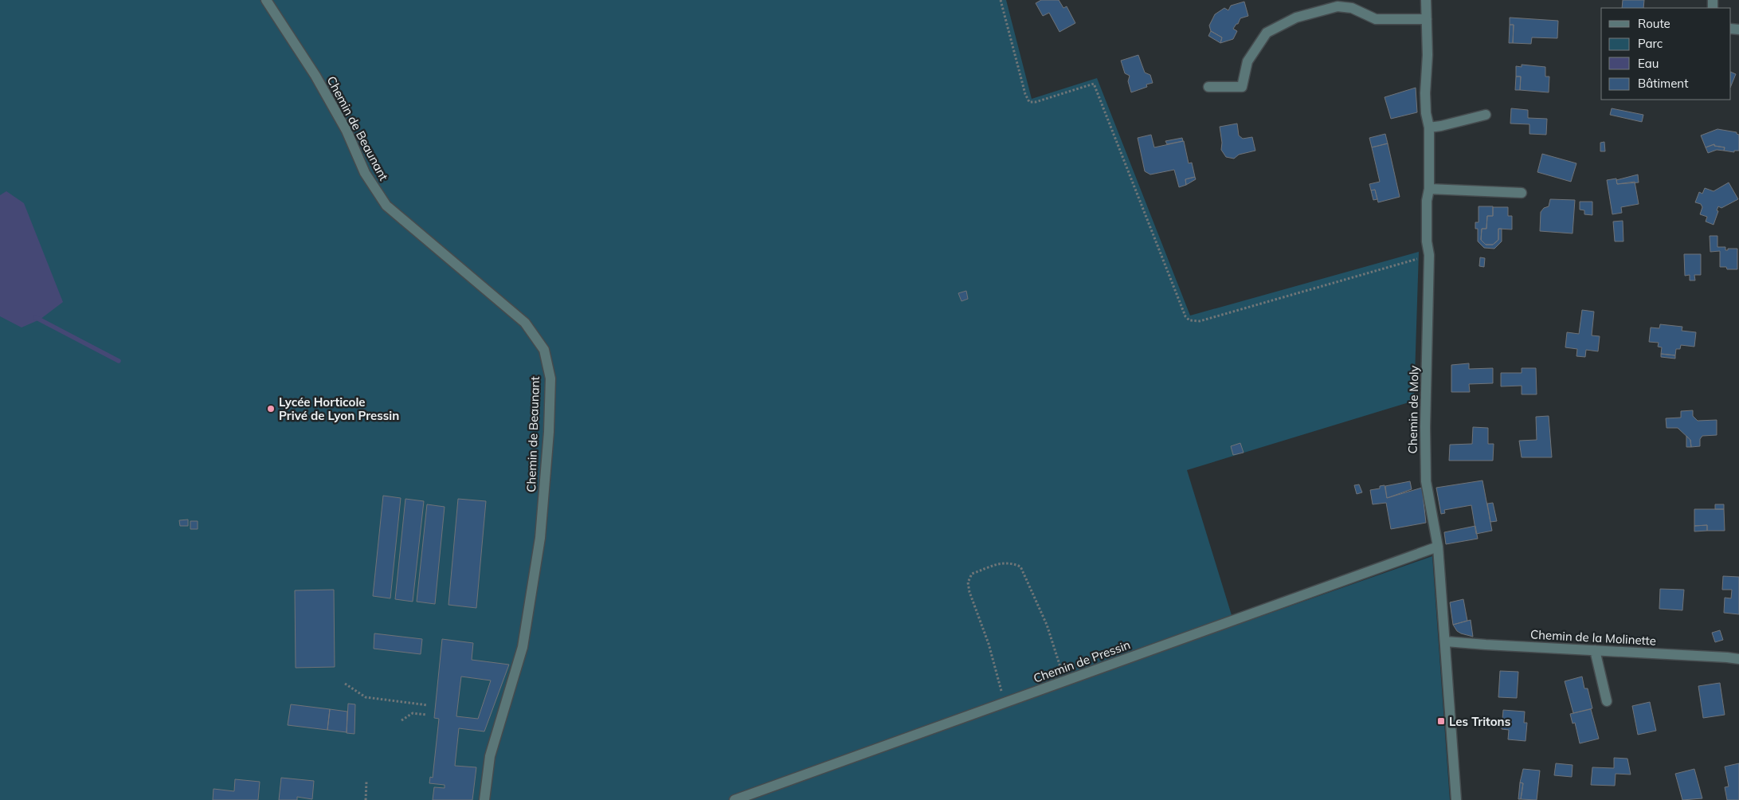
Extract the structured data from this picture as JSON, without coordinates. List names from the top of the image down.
{
  "streets": {
    "street": [
      "Chemin de Beaunant",
      "Chemin de Moly",
      "Chemin de la Molinette",
      "Chemin de Pressin"
    ]
  },
  "crossings": [
    ["Chemin de Moly", "Chemin de la Molinette"],
    ["Chemin de Moly", "Chemin de Pressin"]
  ],
  "places": {
    "other": ["Lycée Horticole Privé de Lyon Pressin"],
    "transit": ["Les Tritons"]
  },
  "legend": [
    "Route",
    "Parc",
    "Eau",
    "Bâtiment"
  ]
}
